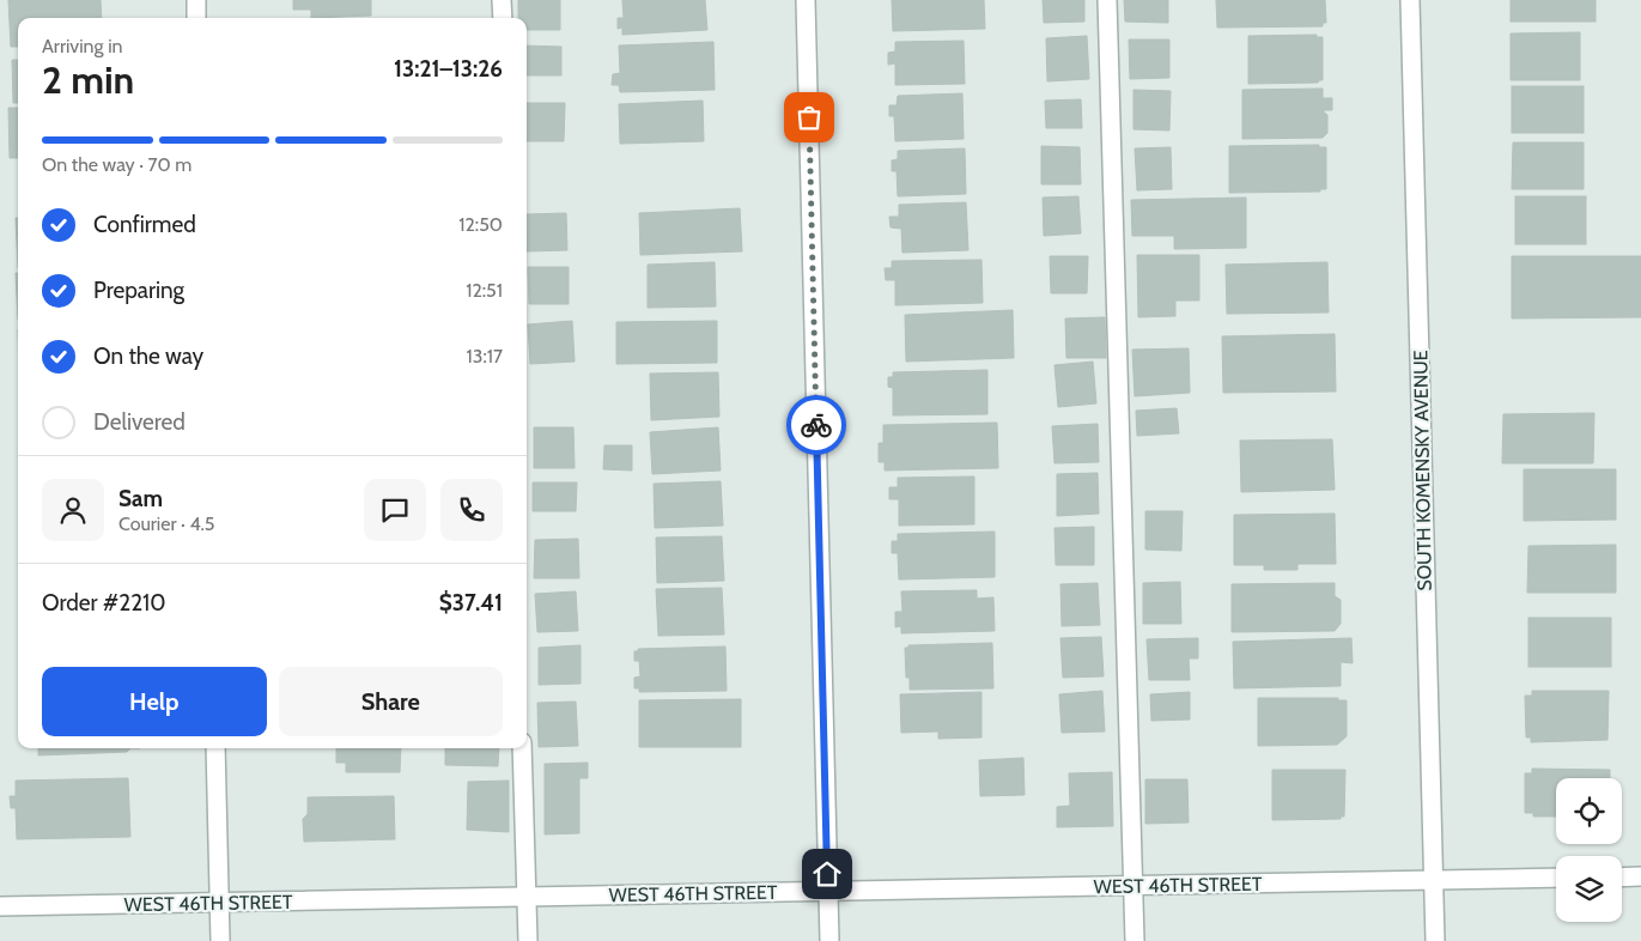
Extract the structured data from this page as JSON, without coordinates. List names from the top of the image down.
{
  "streets": {
    "street": ["SOUTH KOMENSKY AVENUE", "WEST 46TH STREET"]
  },
  "crossings": [
    ["SOUTH KOMENSKY AVENUE", "WEST 46TH STREET"]
  ],
  "page": {
    "heading": ["2 min", "Arriving in", "13:21–13:26"],
    "panel": [
      "Sam",
      "Courier · 4.5",
      "Order #2210",
      "$37.41"
    ],
    "bar": "On the way · 70 m",
    "list": [
      ["Confirmed", "12:50"],
      ["Preparing", "12:51"],
      ["On the way", "13:17"],
      "Delivered"
    ],
    "buttons": ["Help", "Share"]
  }
}
